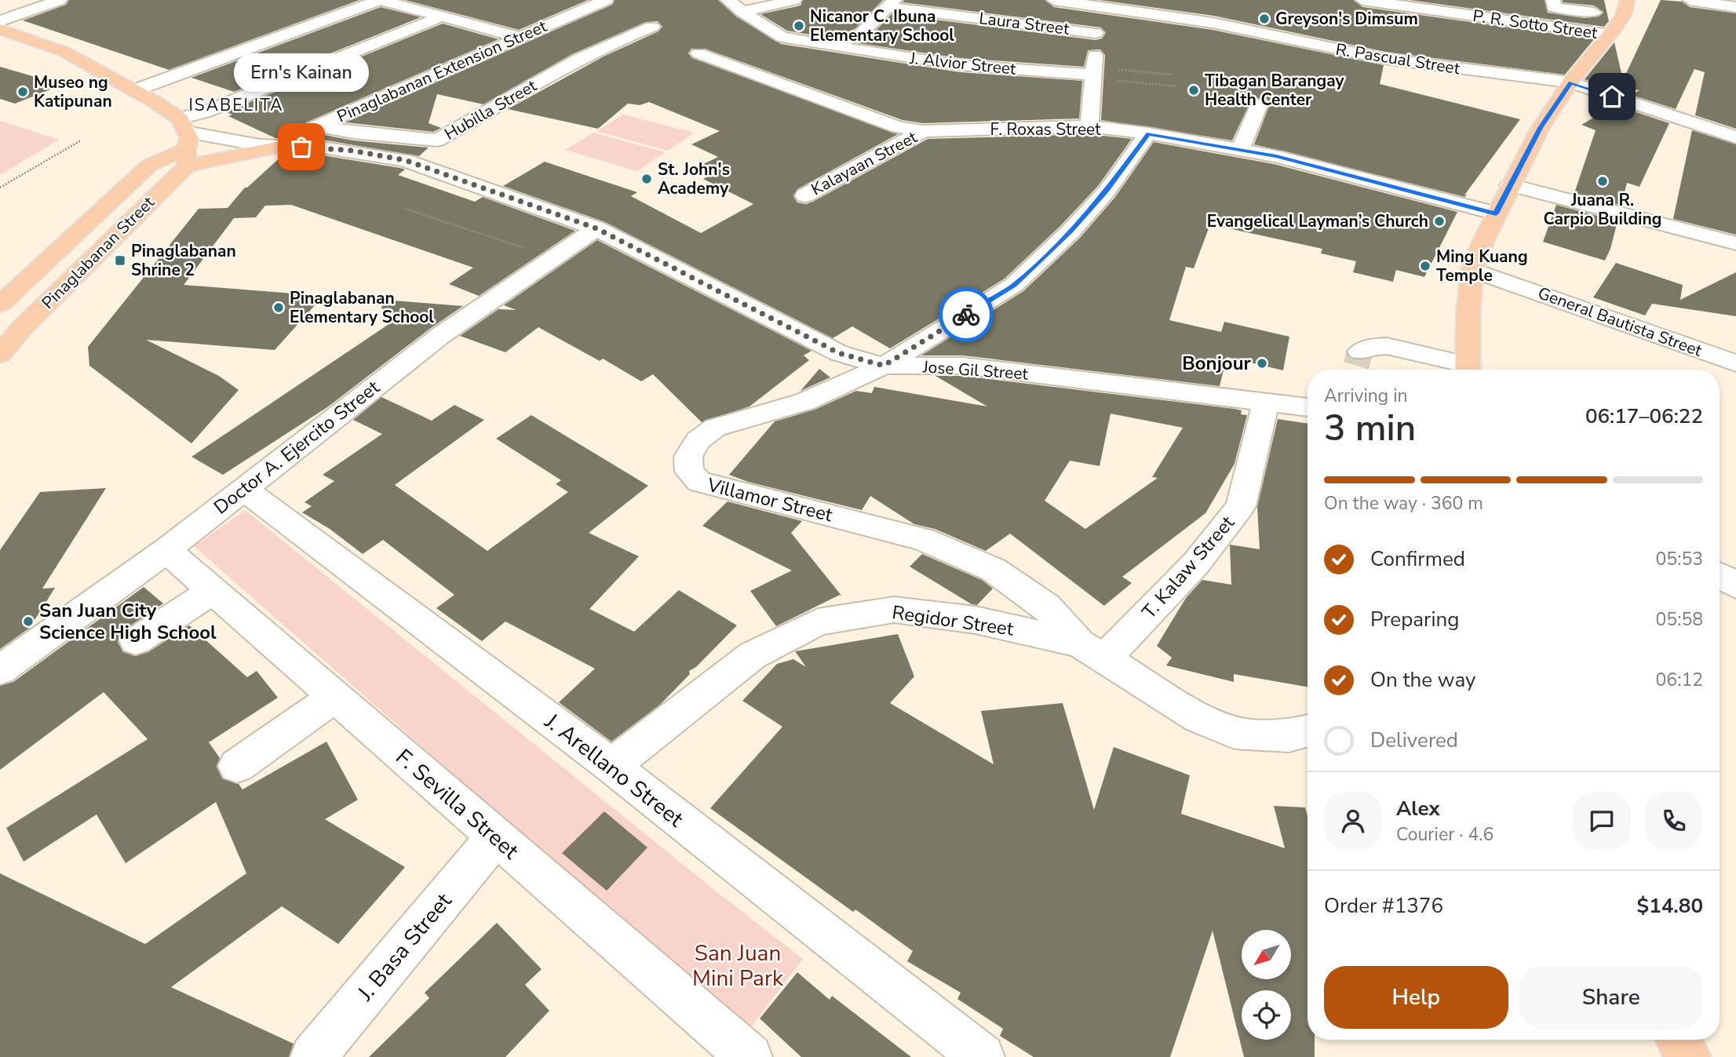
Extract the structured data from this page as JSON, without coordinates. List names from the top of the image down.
{
  "streets": {
    "main road": ["Pinaglabanan Street"],
    "street": [
      "Laura Street",
      "P. R. Sotto Street",
      "R. Pascual Street",
      "J. Alvior Street",
      "Pinaglabanan Extension Street",
      "Hubilla Street",
      "F. Roxas Street",
      "Kalayaan Street",
      "General Bautista Street",
      "Jose Gil Street",
      "Doctor A. Ejercito Street",
      "Villamor Street",
      "T. Kalaw Street",
      "Regidor Street",
      "J. Arellano Street",
      "F. Sevilla Street",
      "J. Basa Street"
    ]
  },
  "crossings": [
    ["Pinaglabanan Extension Street", "Hubilla Street"],
    ["Pinaglabanan Extension Street", "Jose Gil Street"],
    ["F. Roxas Street", "Kalayaan Street"],
    ["F. Roxas Street", "Villamor Street"],
    ["Pinaglabanan Street", "Jose Gil Street"],
    ["Jose Gil Street", "Doctor A. Ejercito Street"],
    ["Jose Gil Street", "Villamor Street"],
    ["Jose Gil Street", "T. Kalaw Street"],
    ["Doctor A. Ejercito Street", "J. Arellano Street"],
    ["Doctor A. Ejercito Street", "F. Sevilla Street"],
    ["Villamor Street", "T. Kalaw Street"],
    ["Villamor Street", "Regidor Street"],
    ["T. Kalaw Street", "Regidor Street"],
    ["Regidor Street", "J. Arellano Street"],
    ["F. Sevilla Street", "J. Basa Street"]
  ],
  "districts": ["ISABELITA"],
  "parks": ["San Juan Mini Park"],
  "places": {
    "other": [
      "Greyson's Dimsum",
      "Nicanor C. Ibuna Elementary School",
      "Tibagan Barangay Health Center",
      "Museo ng Katipunan",
      "Ern's Kainan",
      "St. John's Academy",
      "Juana R. Carpio Building",
      "Evangelical Layman’s Church",
      "Ming Kuang Temple",
      "Pinaglabanan Elementary School",
      "Bonjour",
      "San Juan City Science High School"
    ],
    "transit": ["Pinaglabanan Shrine 2"]
  },
  "north": "bottom left",
  "page": {
    "bubble": "Ern's Kainan",
    "heading": ["3 min", "Arriving in", "06:17–06:22"],
    "panel": [
      "Alex",
      "Courier · 4.6",
      "Order #1376",
      "$14.80"
    ],
    "bar": "On the way · 360 m",
    "list": [
      ["Confirmed", "05:53"],
      ["Preparing", "05:58"],
      ["On the way", "06:12"],
      "Delivered"
    ],
    "buttons": ["Help", "Share"]
  }
}
